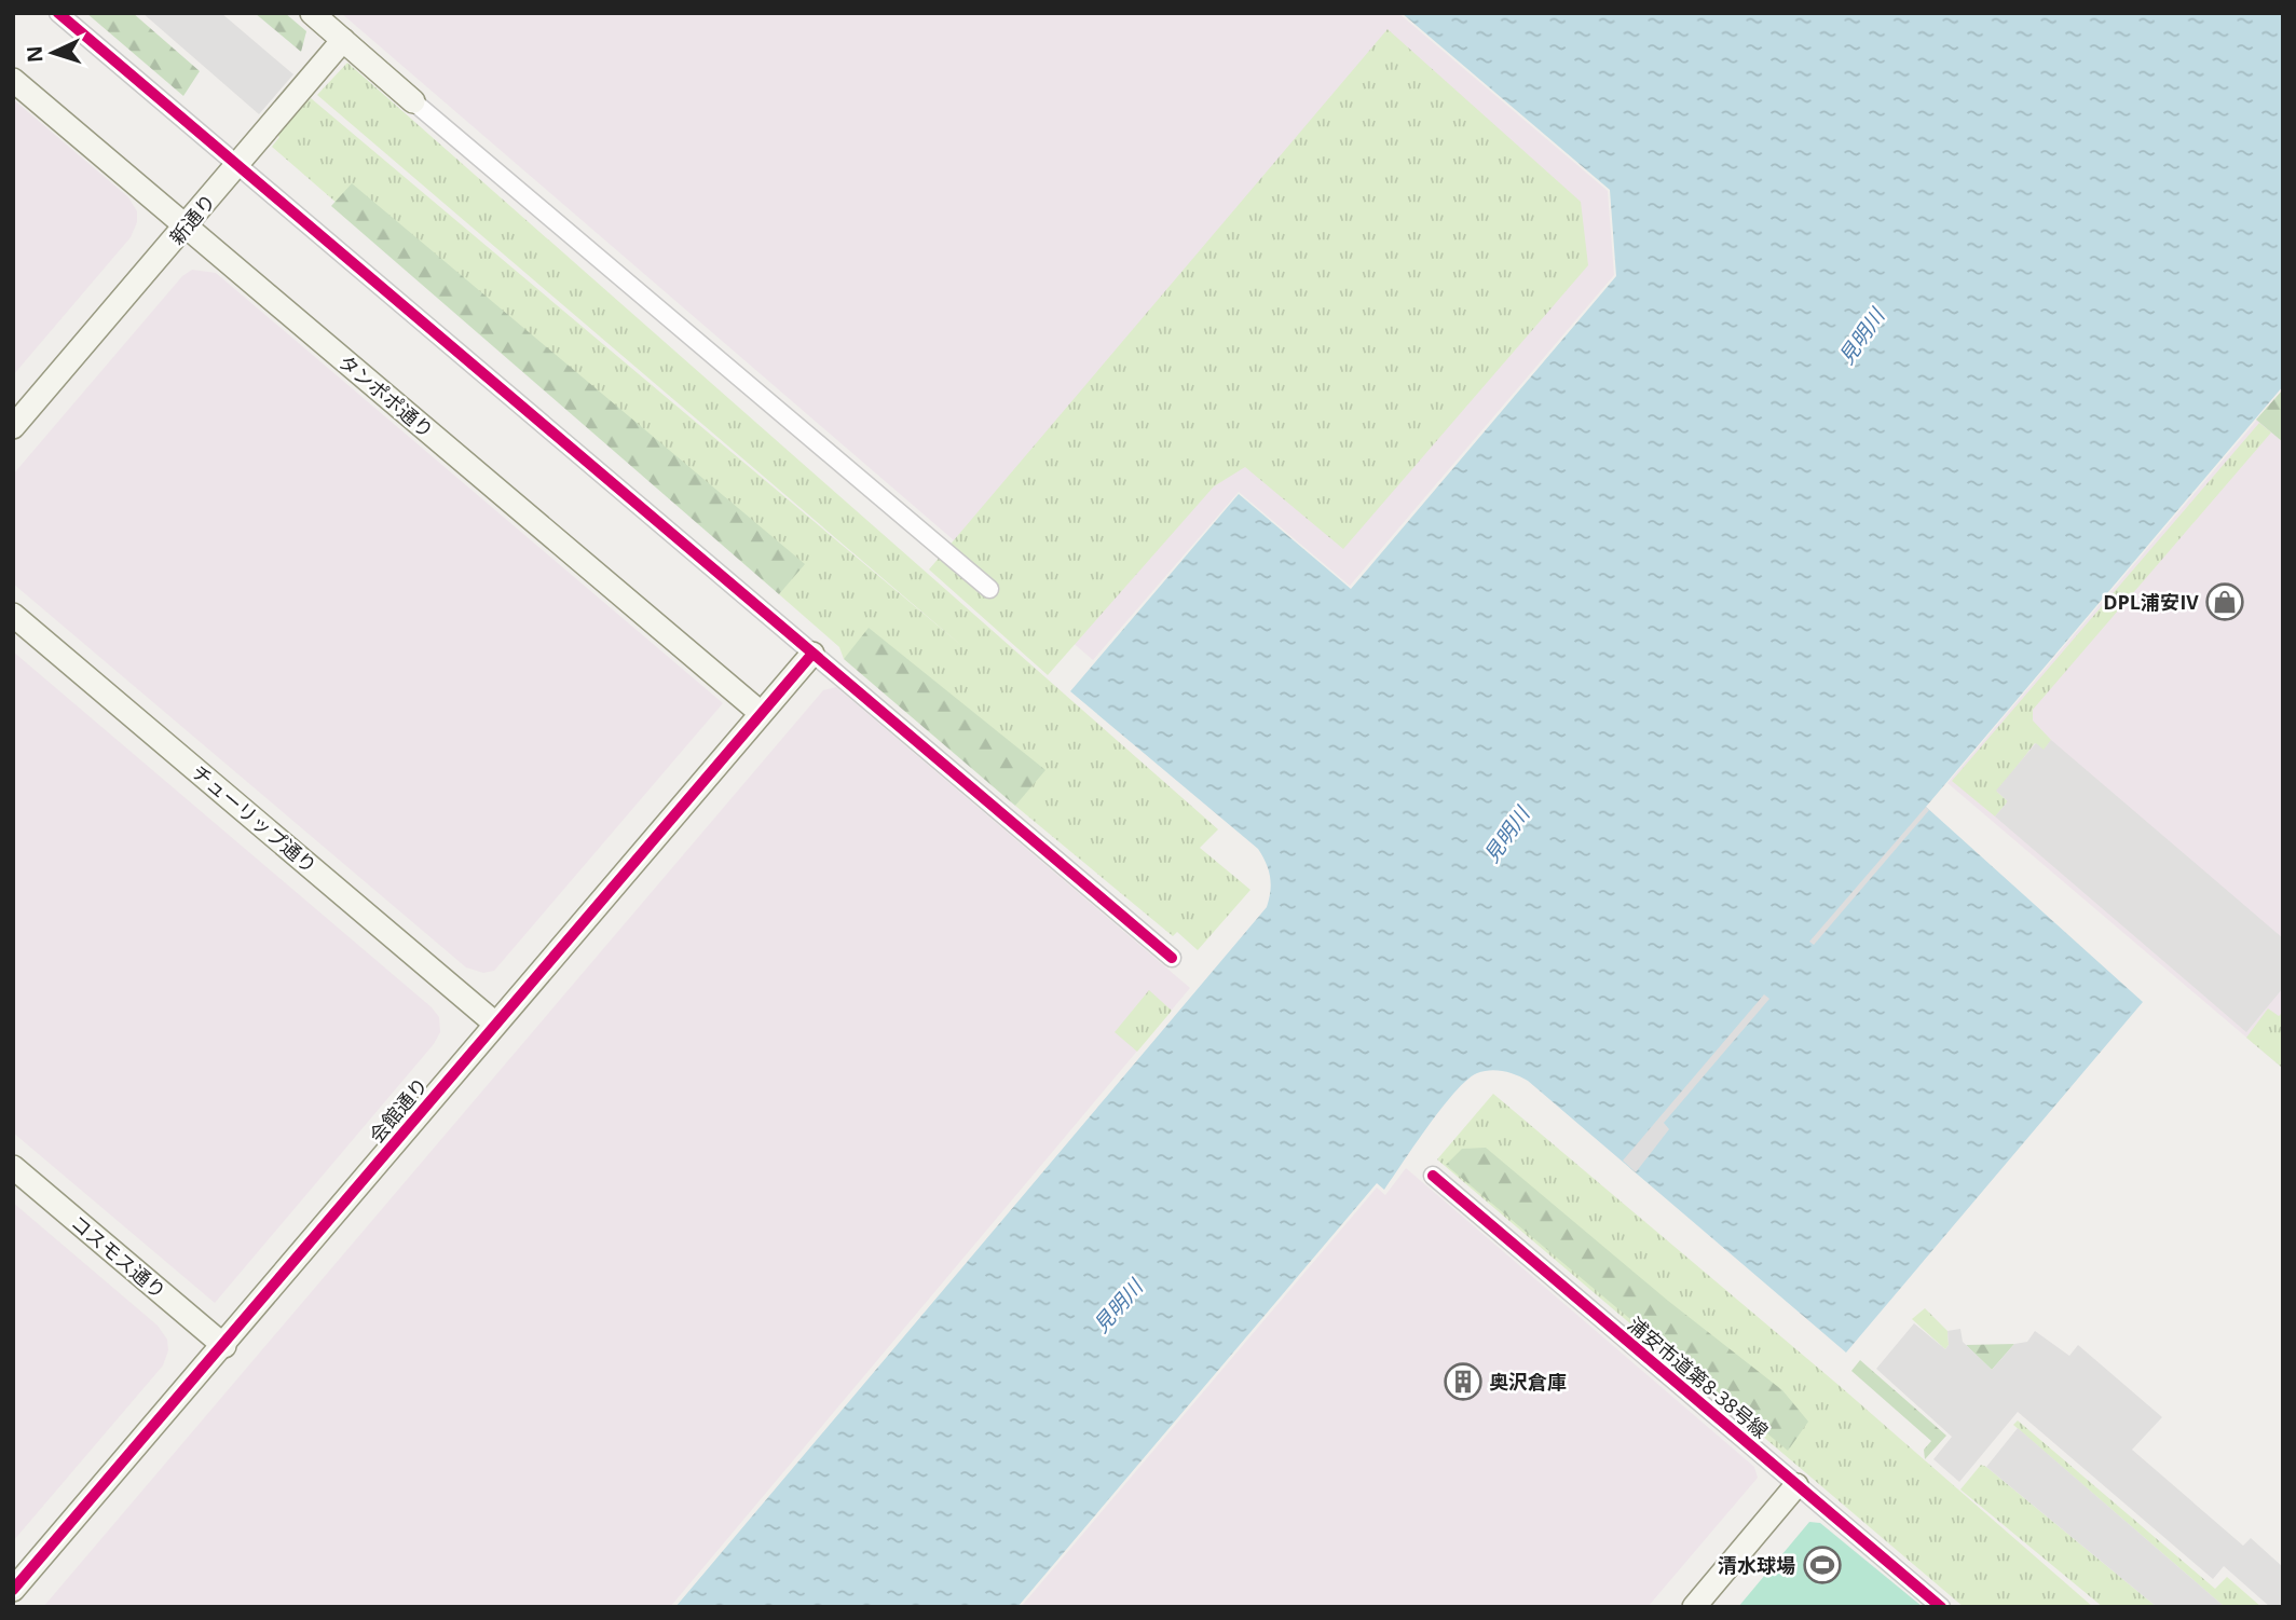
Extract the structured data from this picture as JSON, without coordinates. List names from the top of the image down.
{
  "streets": {
    "street": [
      "新通り",
      "タンポポ通り",
      "チューリップ通り",
      "会館通り",
      "コスモス通り",
      "浦安市道第8-38号線"
    ]
  },
  "crossings": [
    ["新通り", "タンポポ通り"],
    ["タンポポ通り", "会館通り"],
    ["チューリップ通り", "会館通り"],
    ["会館通り", "コスモス通り"]
  ],
  "water": ["見明川"],
  "places": {
    "shop": ["DPL浦安Ⅳ"],
    "building": ["奥沢倉庫"],
    "sports": ["清水球場"]
  },
  "north": "left"
}
